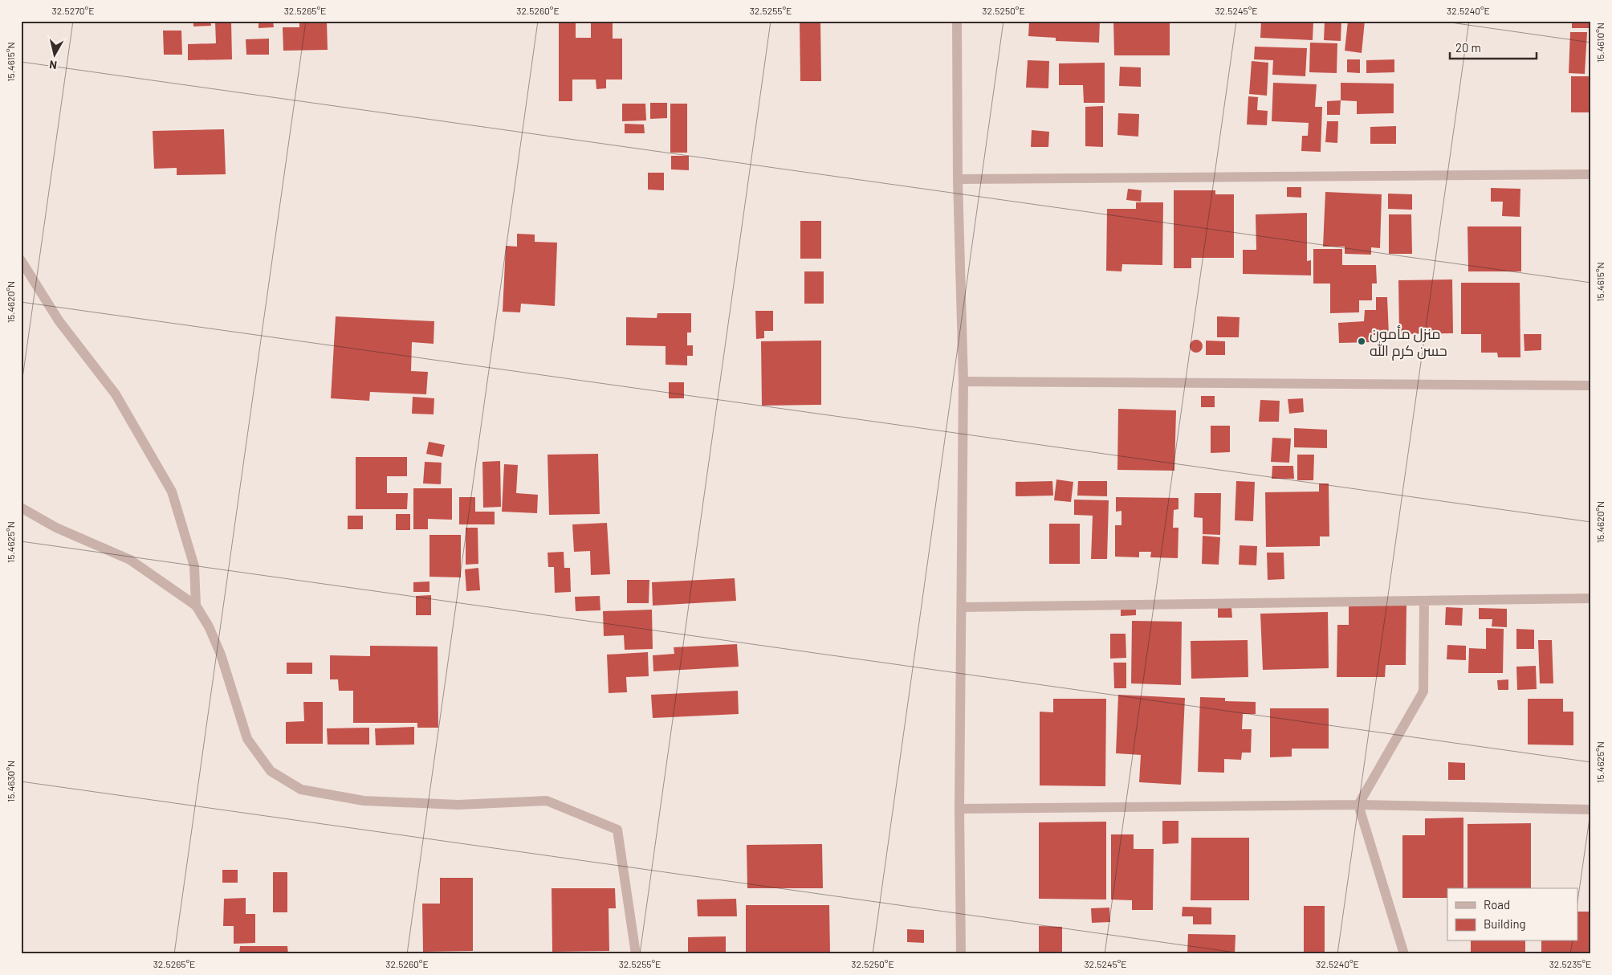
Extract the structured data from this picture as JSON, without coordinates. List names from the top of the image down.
{
  "places": ["منزل مأمون حسن كرم الله"],
  "legend": ["Road", "Building"],
  "scale_bar": "20 m",
  "north": "bottom",
  "coordinates": [
    "32.5270°E",
    "32.5265°E",
    "32.5260°E",
    "32.5255°E",
    "32.5250°E",
    "32.5245°E",
    "32.5240°E",
    "15.4610°N",
    "15.4615°N",
    "15.4620°N",
    "15.4625°N",
    "15.4630°N",
    "32.5235°E"
  ]
}
